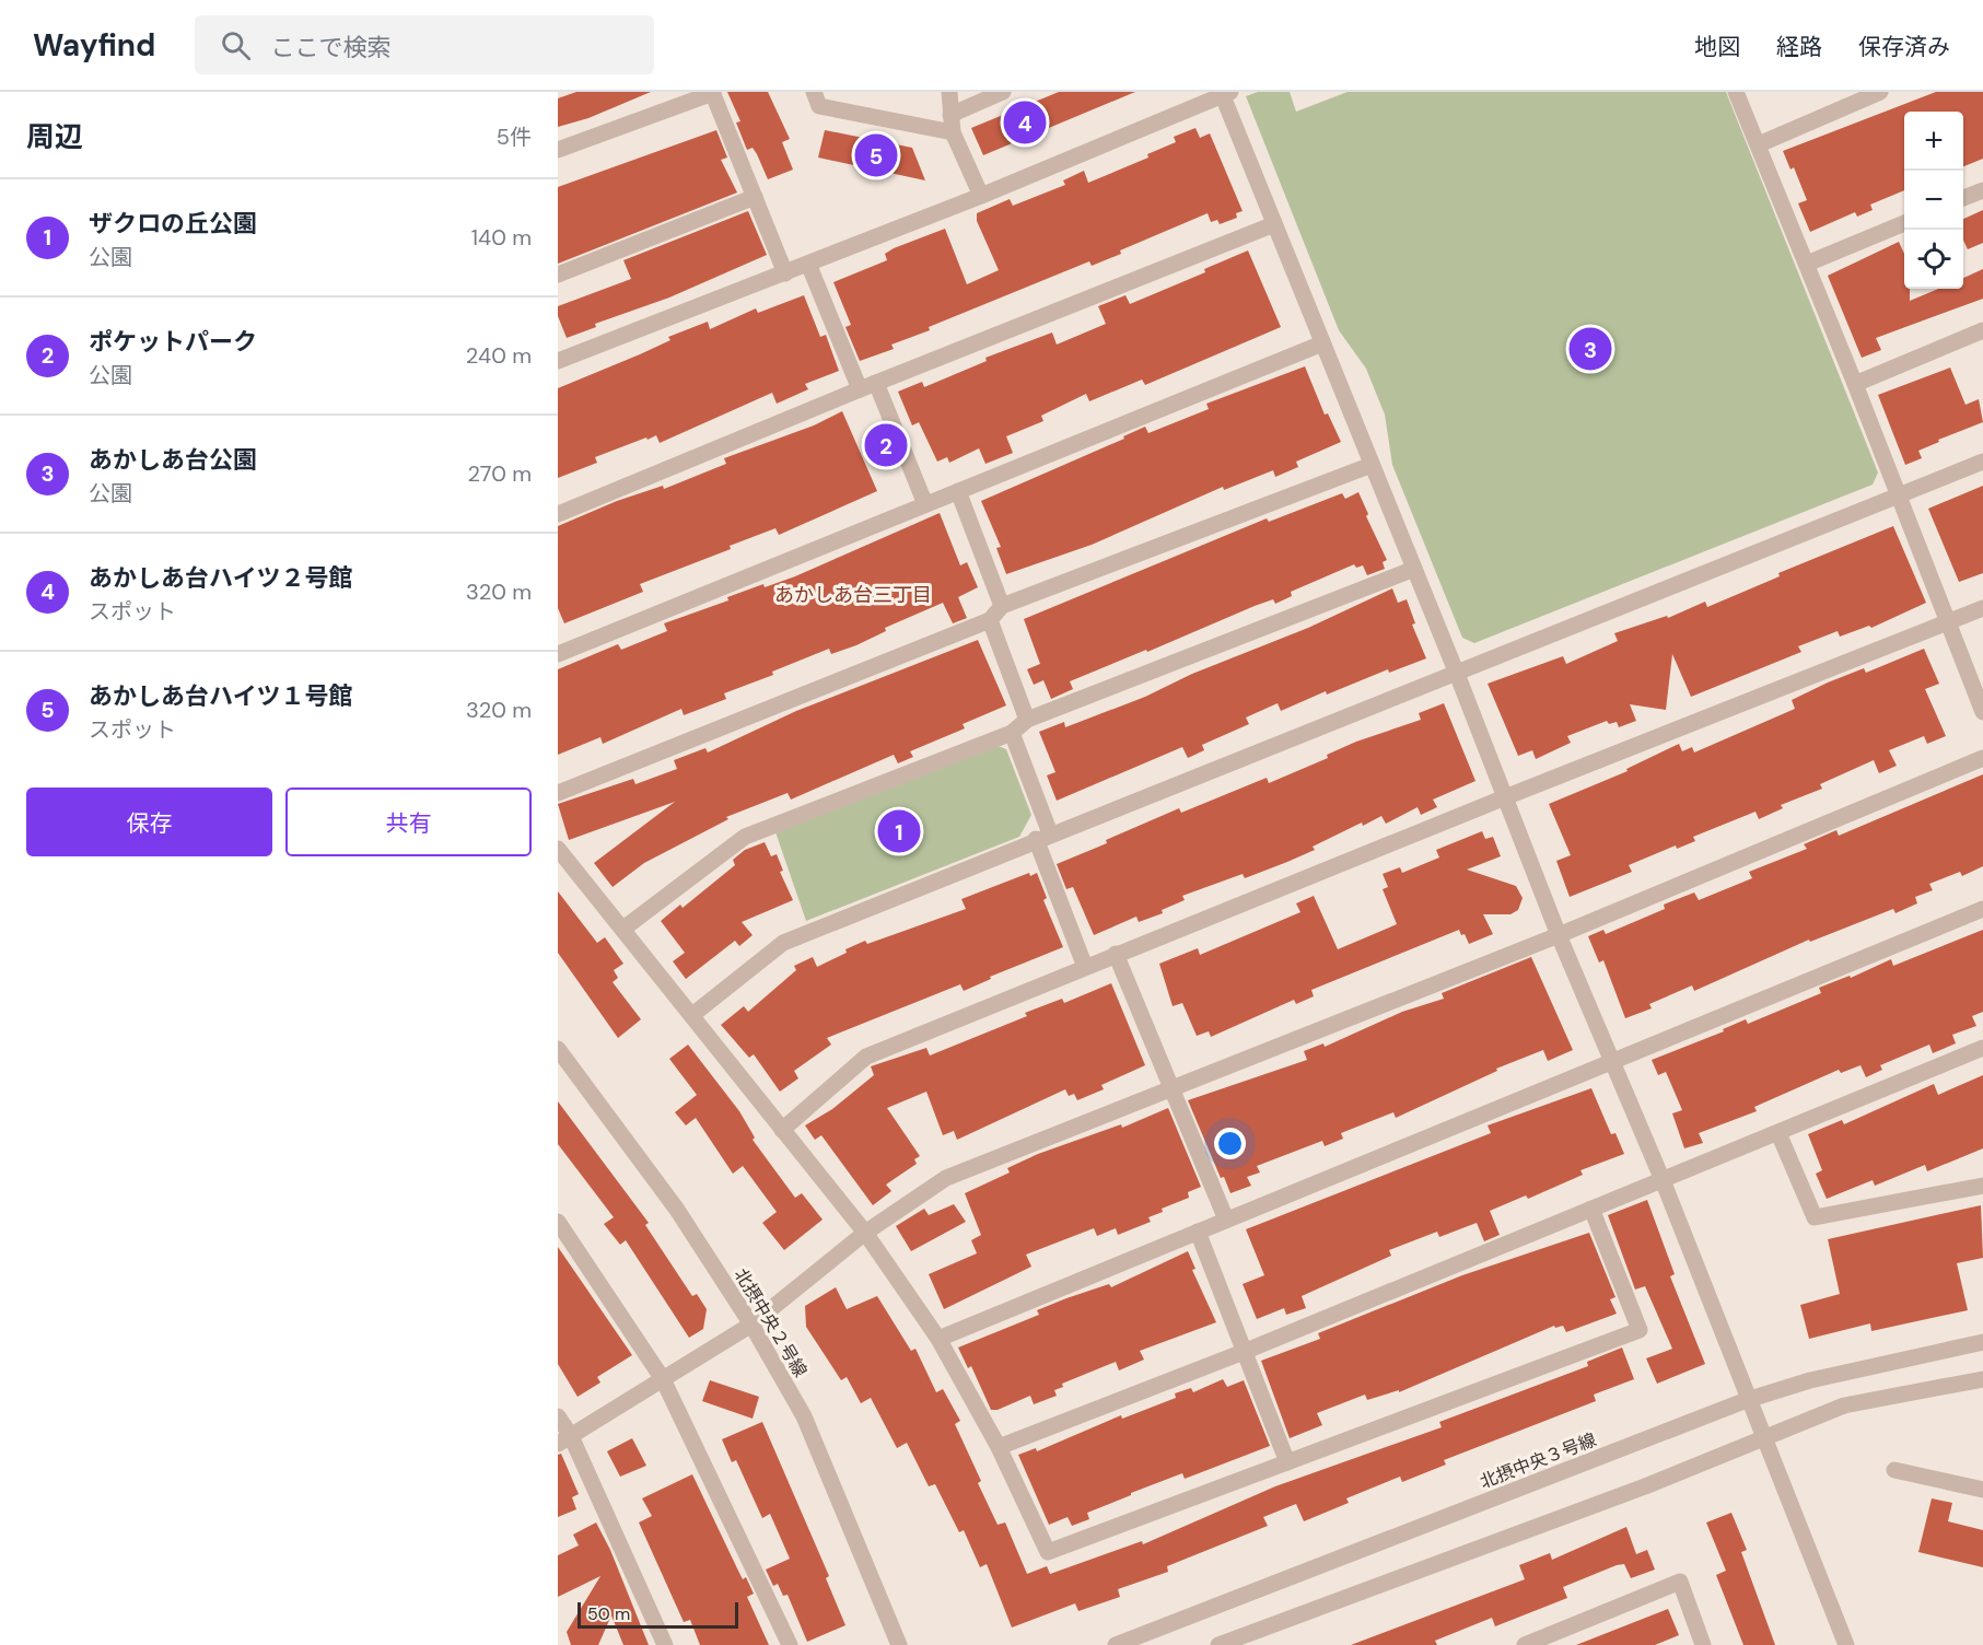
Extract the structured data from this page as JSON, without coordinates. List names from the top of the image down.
{
  "streets": {
    "street": ["北摂中央２号線", "北摂中央３号線"]
  },
  "districts": ["あかしあ台三丁目"],
  "scale_bar": "50 m",
  "page": {
    "header": "Wayfind",
    "search": "ここで検索",
    "nav": ["地図", "経路", "保存済み"],
    "heading": ["周辺", "5件"],
    "pins": [
      "4",
      "5",
      "3",
      "2",
      "1"
    ],
    "map_buttons": ["+", "−"],
    "list": [
      {
        "mark": "1",
        "name": "ザクロの丘公園",
        "note": "公園",
        "value": "140 m"
      },
      {
        "mark": "2",
        "name": "ポケットパーク",
        "note": "公園",
        "value": "240 m"
      },
      {
        "mark": "3",
        "name": "あかしあ台公園",
        "note": "公園",
        "value": "270 m"
      },
      {
        "mark": "4",
        "name": "あかしあ台ハイツ２号館",
        "note": "スポット",
        "value": "320 m"
      },
      {
        "mark": "5",
        "name": "あかしあ台ハイツ１号館",
        "note": "スポット",
        "value": "320 m"
      }
    ],
    "buttons": ["保存", "共有"],
    "scale": "50 m"
  }
}
